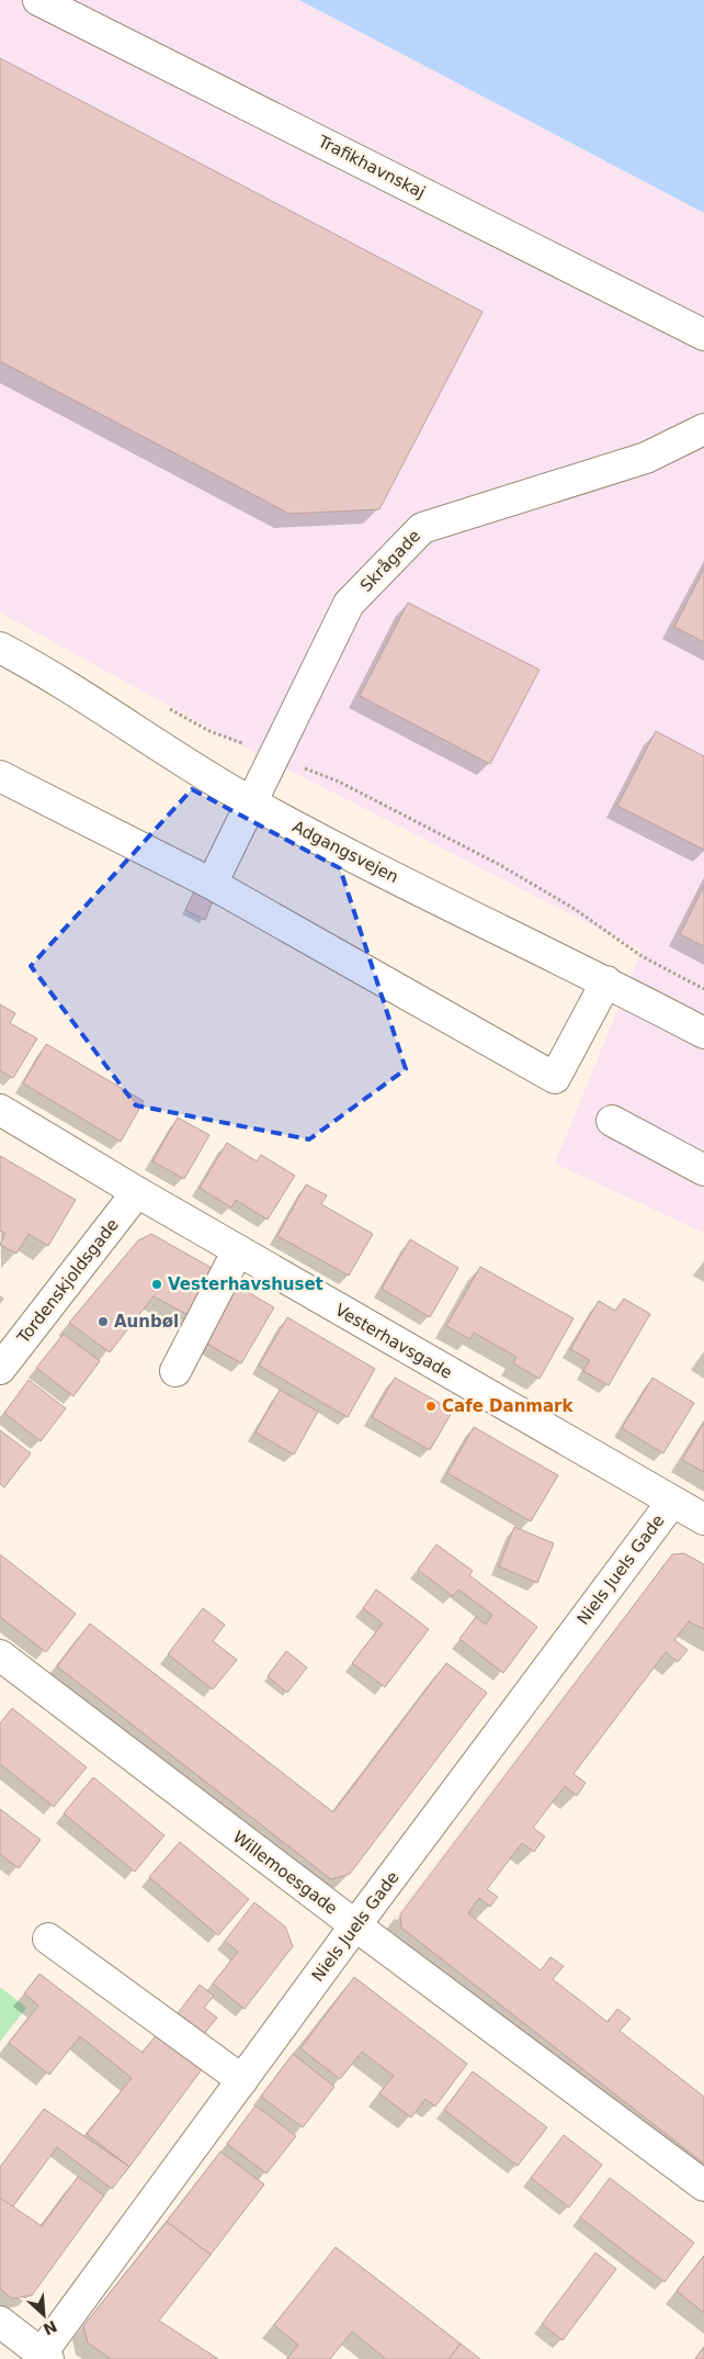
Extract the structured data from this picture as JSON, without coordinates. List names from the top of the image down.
{
  "streets": {
    "street": [
      "Trafikhavnskaj",
      "Skrågade",
      "Adgangsvejen",
      "Tordenskjoldsgade",
      "Vesterhavsgade",
      "Niels Juels Gade",
      "Willemoesgade"
    ]
  },
  "crossings": [
    ["Skrågade", "Adgangsvejen"],
    ["Tordenskjoldsgade", "Vesterhavsgade"],
    ["Vesterhavsgade", "Niels Juels Gade"],
    ["Niels Juels Gade", "Willemoesgade"]
  ],
  "places": ["Vesterhavshuset", "Aunbøl", "Cafe Danmark"],
  "north": "bottom right"
}
